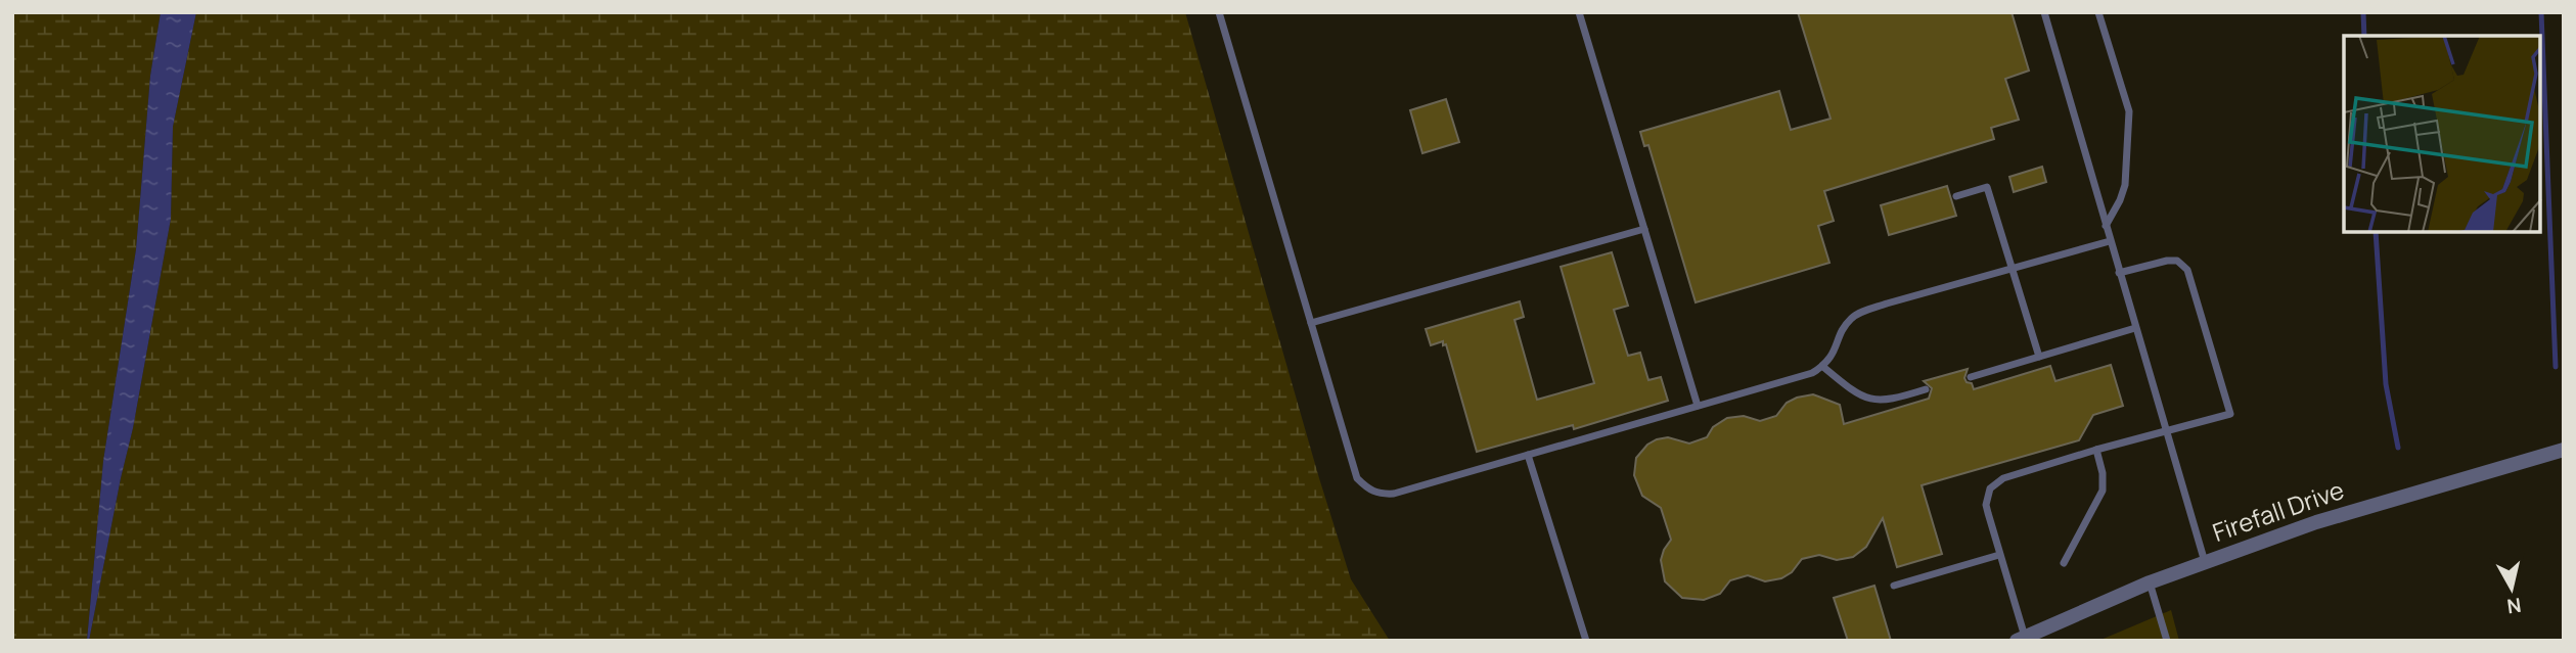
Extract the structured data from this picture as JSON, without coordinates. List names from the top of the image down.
{
  "streets": {
    "street": ["Firefall Drive"]
  },
  "north": "bottom"
}
